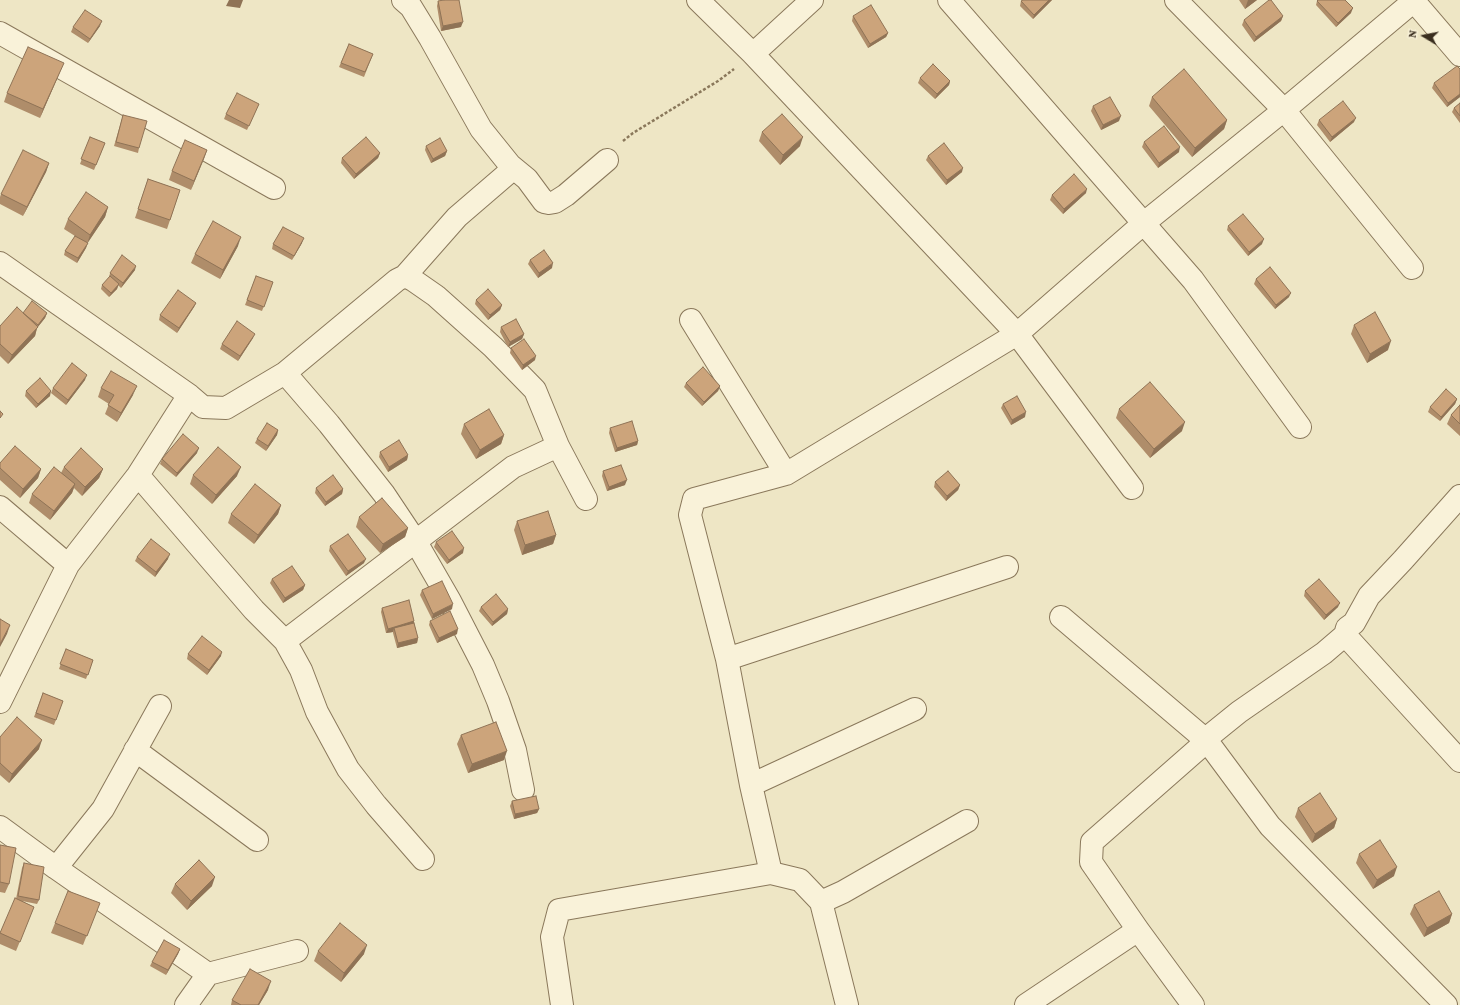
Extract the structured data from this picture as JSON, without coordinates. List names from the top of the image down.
{
  "north": "left"
}
